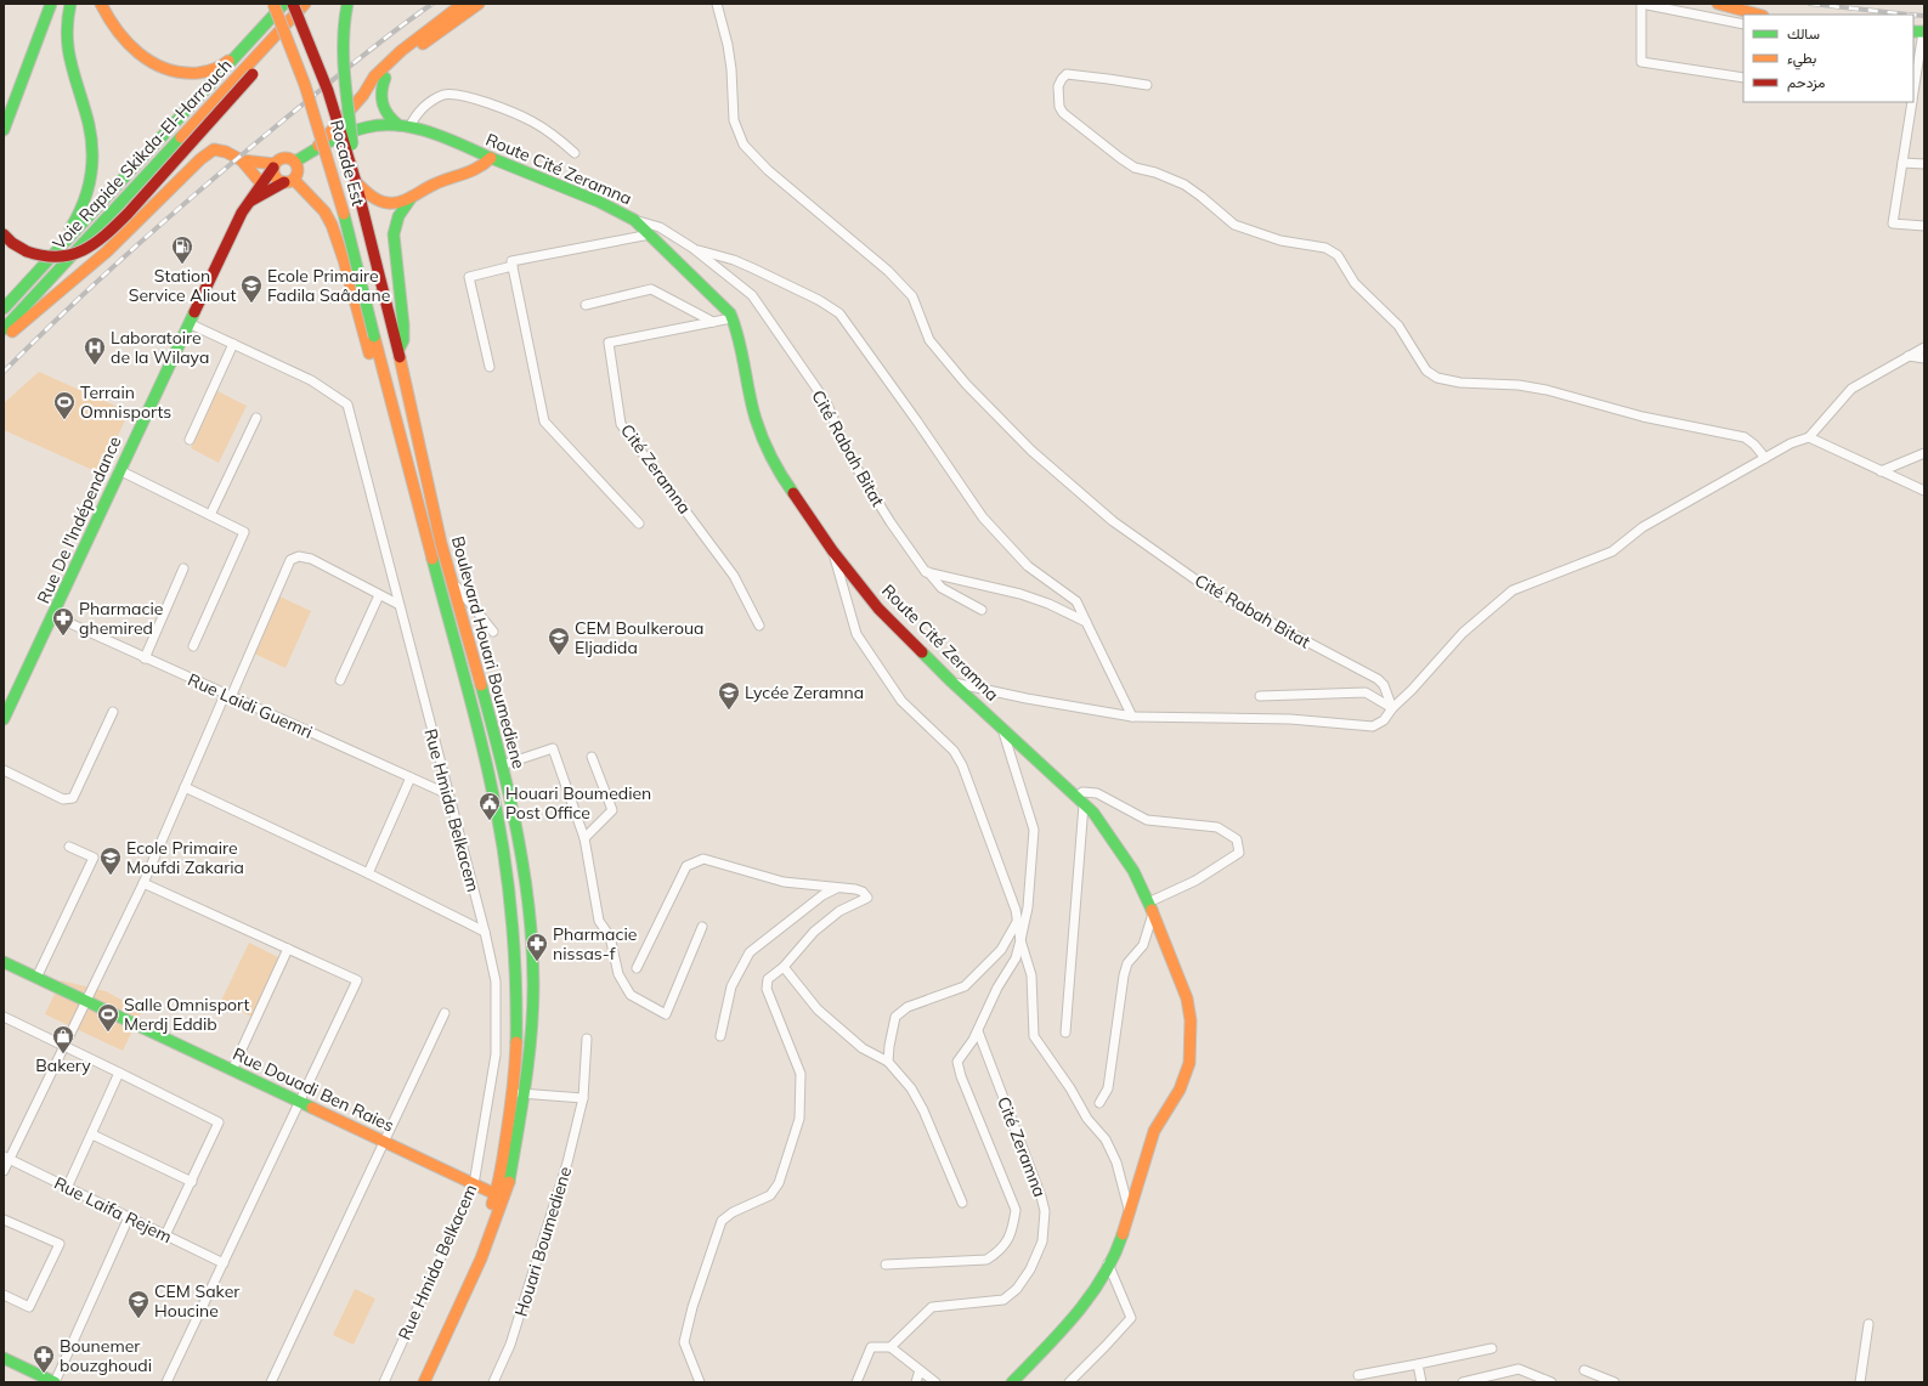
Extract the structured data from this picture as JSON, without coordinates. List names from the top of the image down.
{
  "streets": {
    "main road": [
      "Voie Rapide Skikda-El-Harrouch",
      "Rocade Est",
      "Route Cité Zeramna",
      "Rue De l'Indépendance",
      "Boulevard Houari Boumediene",
      "Rue Douadi Ben Raies"
    ],
    "street": [
      "Cité Rabah Bitat",
      "Cité Zeramna",
      "Rue Laidi Guemri",
      "Rue Hmida Belkacem",
      "Rue Laifa Rejem",
      "Houari Boumediene"
    ]
  },
  "crossings": [
    ["Rocade Est", "Boulevard Houari Boumediene"],
    ["Route Cité Zeramna", "Cité Rabah Bitat"],
    ["Route Cité Zeramna", "Cité Zeramna"],
    ["Route Cité Zeramna", "Rue De l'Indépendance"],
    ["Rue De l'Indépendance", "Rue Laidi Guemri"],
    ["Rue De l'Indépendance", "Rue Hmida Belkacem"],
    ["Boulevard Houari Boumediene", "Rue Douadi Ben Raies"],
    ["Rue Laidi Guemri", "Rue Hmida Belkacem"],
    ["Rue Hmida Belkacem", "Rue Douadi Ben Raies"]
  ],
  "places": {
    "fuel station": ["Station Service Aliout"],
    "school or university": [
      "Ecole Primaire Fadila Saâdane",
      "CEM Boulkeroua Eljadida",
      "Lycée Zeramna",
      "Ecole Primaire Moufdi Zakaria",
      "CEM Saker Houcine"
    ],
    "hospital": ["Laboratoire de la Wilaya"],
    "sports": ["Terrain Omnisports", "Salle Omnisport Merdj Eddib"],
    "pharmacy": ["Pharmacie ghemired", "Pharmacie nissas-f", "Bounemer bouzghoudi"],
    "public building": ["Houari Boumedien Post Office"],
    "shop": ["Bakery"]
  },
  "legend": ["سالك", "بطيء", "مزدحم"]
}
